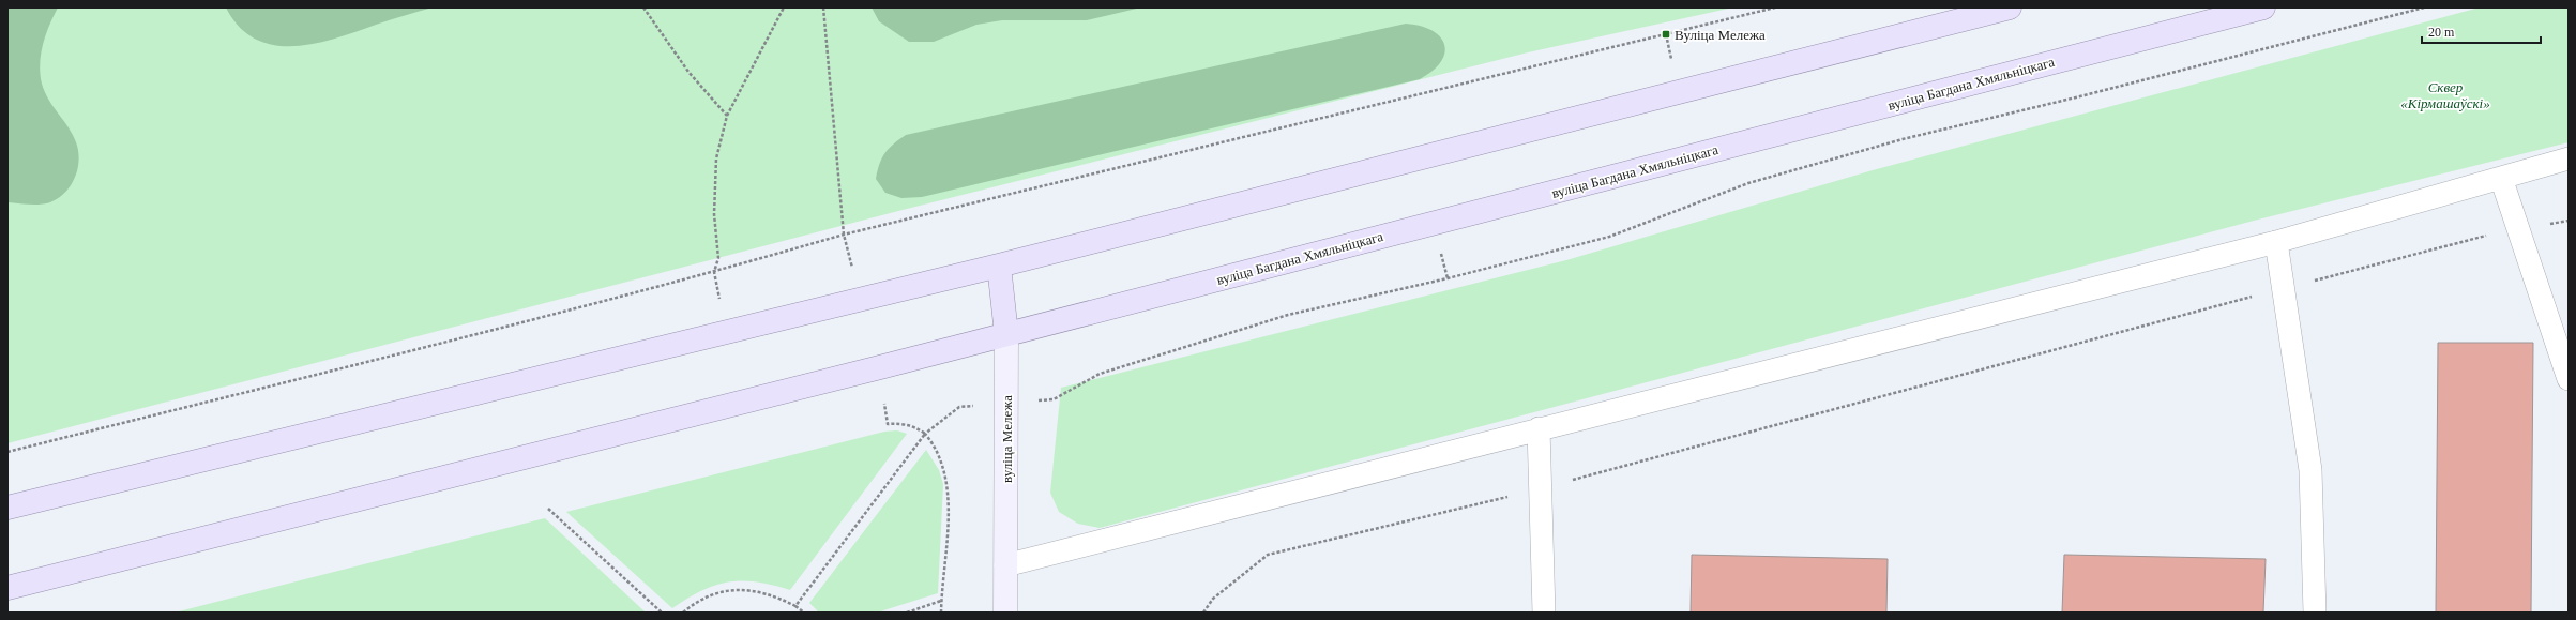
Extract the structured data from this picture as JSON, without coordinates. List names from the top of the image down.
{
  "streets": {
    "main road": ["вуліца Багдана Хмяльніцкага", "вуліца Мележа"]
  },
  "crossings": [
    ["вуліца Багдана Хмяльніцкага", "вуліца Мележа"]
  ],
  "parks": ["Сквер «Кірмашаўскі»"],
  "places": {
    "transit": ["Вуліца Мележа"]
  },
  "scale_bar": "20 m"
}
